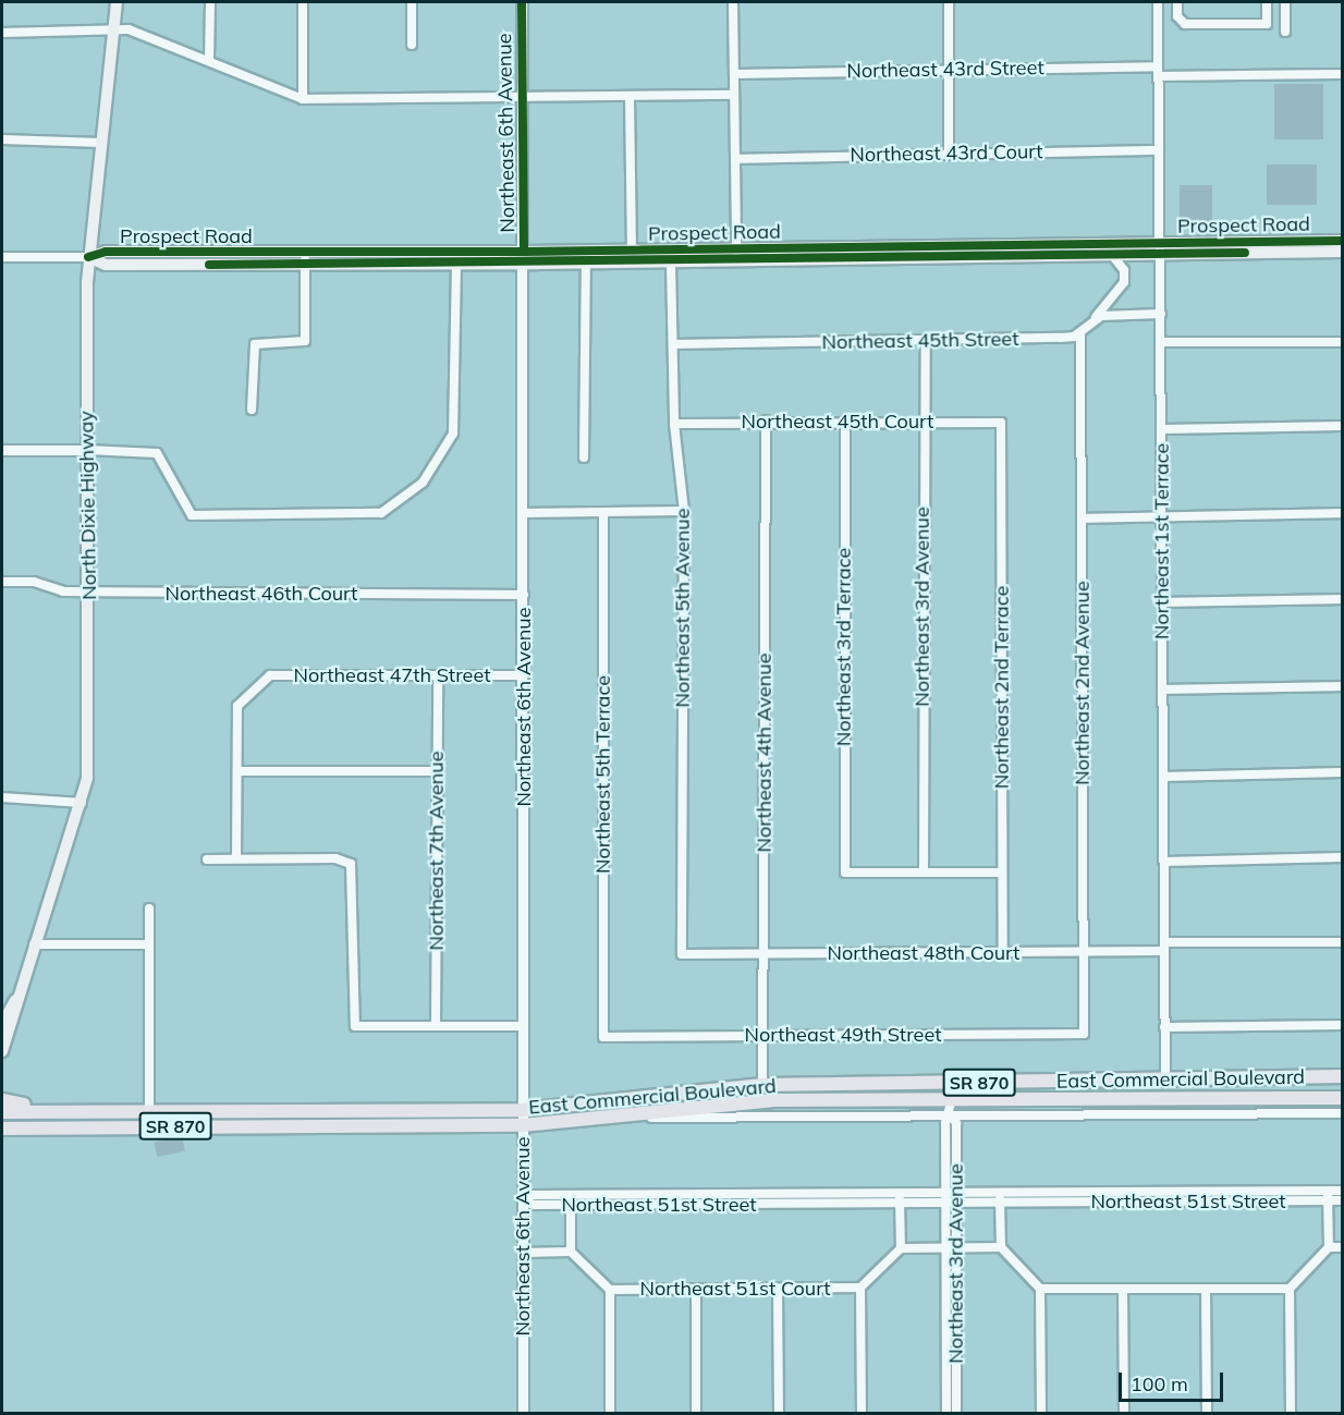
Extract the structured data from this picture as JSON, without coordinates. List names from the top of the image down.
{
  "streets": {
    "main road": [
      "Prospect Road",
      "North Dixie Highway",
      "East Commercial Boulevard",
      "SR 870"
    ],
    "street": [
      "Northeast 43rd Street",
      "Northeast 6th Avenue",
      "Northeast 43rd Court",
      "Northeast 45th Street",
      "Northeast 45th Court",
      "Northeast 1st Terrace",
      "Northeast 46th Court",
      "Northeast 3rd Avenue",
      "Northeast 5th Avenue",
      "Northeast 3rd Terrace",
      "Northeast 47th Street",
      "Northeast 2nd Avenue",
      "Northeast 2nd Terrace",
      "Northeast 4th Avenue",
      "Northeast 5th Terrace",
      "Northeast 7th Avenue",
      "Northeast 48th Court",
      "Northeast 49th Street",
      "Northeast 51st Street",
      "Northeast 51st Court"
    ]
  },
  "crossings": [
    ["Northeast 43rd Street", "Northeast 1st Terrace"],
    ["Northeast 6th Avenue", "Prospect Road"],
    ["Northeast 6th Avenue", "Northeast 46th Court"],
    ["Northeast 6th Avenue", "Northeast 47th Street"],
    ["Northeast 6th Avenue", "East Commercial Boulevard"],
    ["Northeast 6th Avenue", "Northeast 51st Street"],
    ["Northeast 43rd Court", "Northeast 1st Terrace"],
    ["Prospect Road", "North Dixie Highway"],
    ["Prospect Road", "Northeast 1st Terrace"],
    ["Prospect Road", "Northeast 5th Avenue"],
    ["Northeast 45th Street", "Northeast 3rd Avenue"],
    ["Northeast 45th Street", "Northeast 5th Avenue"],
    ["Northeast 45th Street", "Northeast 2nd Avenue"],
    ["Northeast 45th Court", "Northeast 3rd Avenue"],
    ["Northeast 45th Court", "Northeast 5th Avenue"],
    ["Northeast 45th Court", "Northeast 3rd Terrace"],
    ["Northeast 45th Court", "Northeast 2nd Terrace"],
    ["Northeast 45th Court", "Northeast 4th Avenue"],
    ["North Dixie Highway", "Northeast 46th Court"],
    ["Northeast 1st Terrace", "Northeast 48th Court"],
    ["Northeast 1st Terrace", "East Commercial Boulevard"],
    ["Northeast 3rd Avenue", "Northeast 3rd Terrace"],
    ["Northeast 3rd Avenue", "East Commercial Boulevard"],
    ["Northeast 3rd Avenue", "Northeast 51st Street"],
    ["Northeast 5th Avenue", "Northeast 48th Court"],
    ["Northeast 47th Street", "Northeast 7th Avenue"],
    ["Northeast 2nd Avenue", "Northeast 48th Court"],
    ["Northeast 2nd Avenue", "Northeast 49th Street"],
    ["Northeast 2nd Terrace", "Northeast 48th Court"],
    ["Northeast 4th Avenue", "Northeast 48th Court"],
    ["Northeast 4th Avenue", "Northeast 49th Street"],
    ["Northeast 4th Avenue", "East Commercial Boulevard"],
    ["Northeast 5th Terrace", "Northeast 49th Street"]
  ],
  "scale_bar": "100 m"
}
